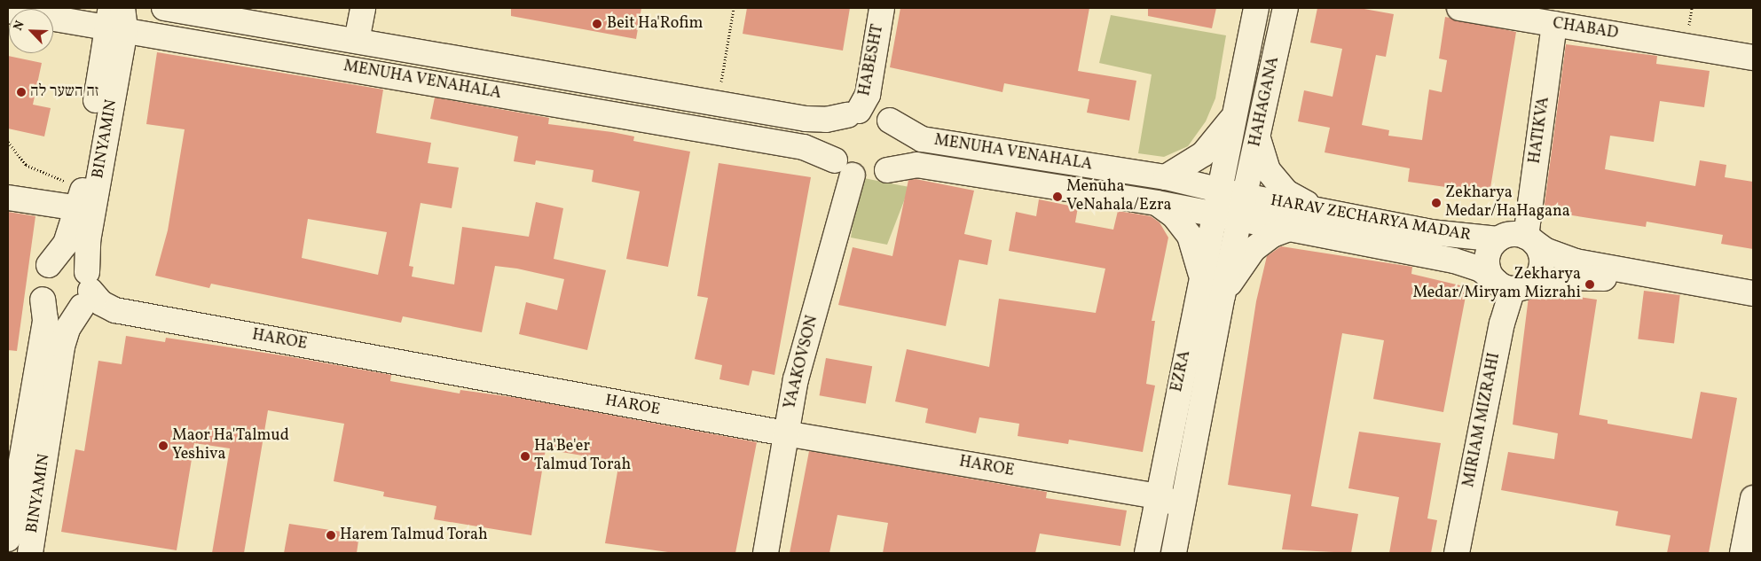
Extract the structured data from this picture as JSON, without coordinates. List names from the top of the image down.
{
  "streets": {
    "street": [
      "CHABAD",
      "HABESHT",
      "MENUHA VENAHALA",
      "HAHAGANA",
      "HATIKVA",
      "BINYAMIN",
      "HARAV ZECHARYA MADAR",
      "HAROE",
      "YAAKOVSON",
      "EZRA",
      "MIRIAM MIZRAHI"
    ]
  },
  "crossings": [
    ["CHABAD", "HATIKVA"],
    ["HABESHT", "MENUHA VENAHALA"],
    ["HABESHT", "YAAKOVSON"],
    ["MENUHA VENAHALA", "HAHAGANA"],
    ["MENUHA VENAHALA", "BINYAMIN"],
    ["MENUHA VENAHALA", "HARAV ZECHARYA MADAR"],
    ["MENUHA VENAHALA", "YAAKOVSON"],
    ["MENUHA VENAHALA", "EZRA"],
    ["HAHAGANA", "HARAV ZECHARYA MADAR"],
    ["HAHAGANA", "EZRA"],
    ["HATIKVA", "HARAV ZECHARYA MADAR"],
    ["HATIKVA", "MIRIAM MIZRAHI"],
    ["BINYAMIN", "HAROE"],
    ["HARAV ZECHARYA MADAR", "EZRA"],
    ["HARAV ZECHARYA MADAR", "MIRIAM MIZRAHI"],
    ["HAROE", "YAAKOVSON"],
    ["HAROE", "EZRA"]
  ],
  "places": [
    "Beit Ha'Rofim",
    "זה השער לה",
    "Menuha VeNahala/Ezra",
    "Zekharya Medar/HaHagana",
    "Zekharya Medar/Miryam Mizrahi",
    "Maor Ha'Talmud Yeshiva",
    "Ha'Be'er Talmud Torah",
    "Harem Talmud Torah"
  ],
  "north": "top left"
}
